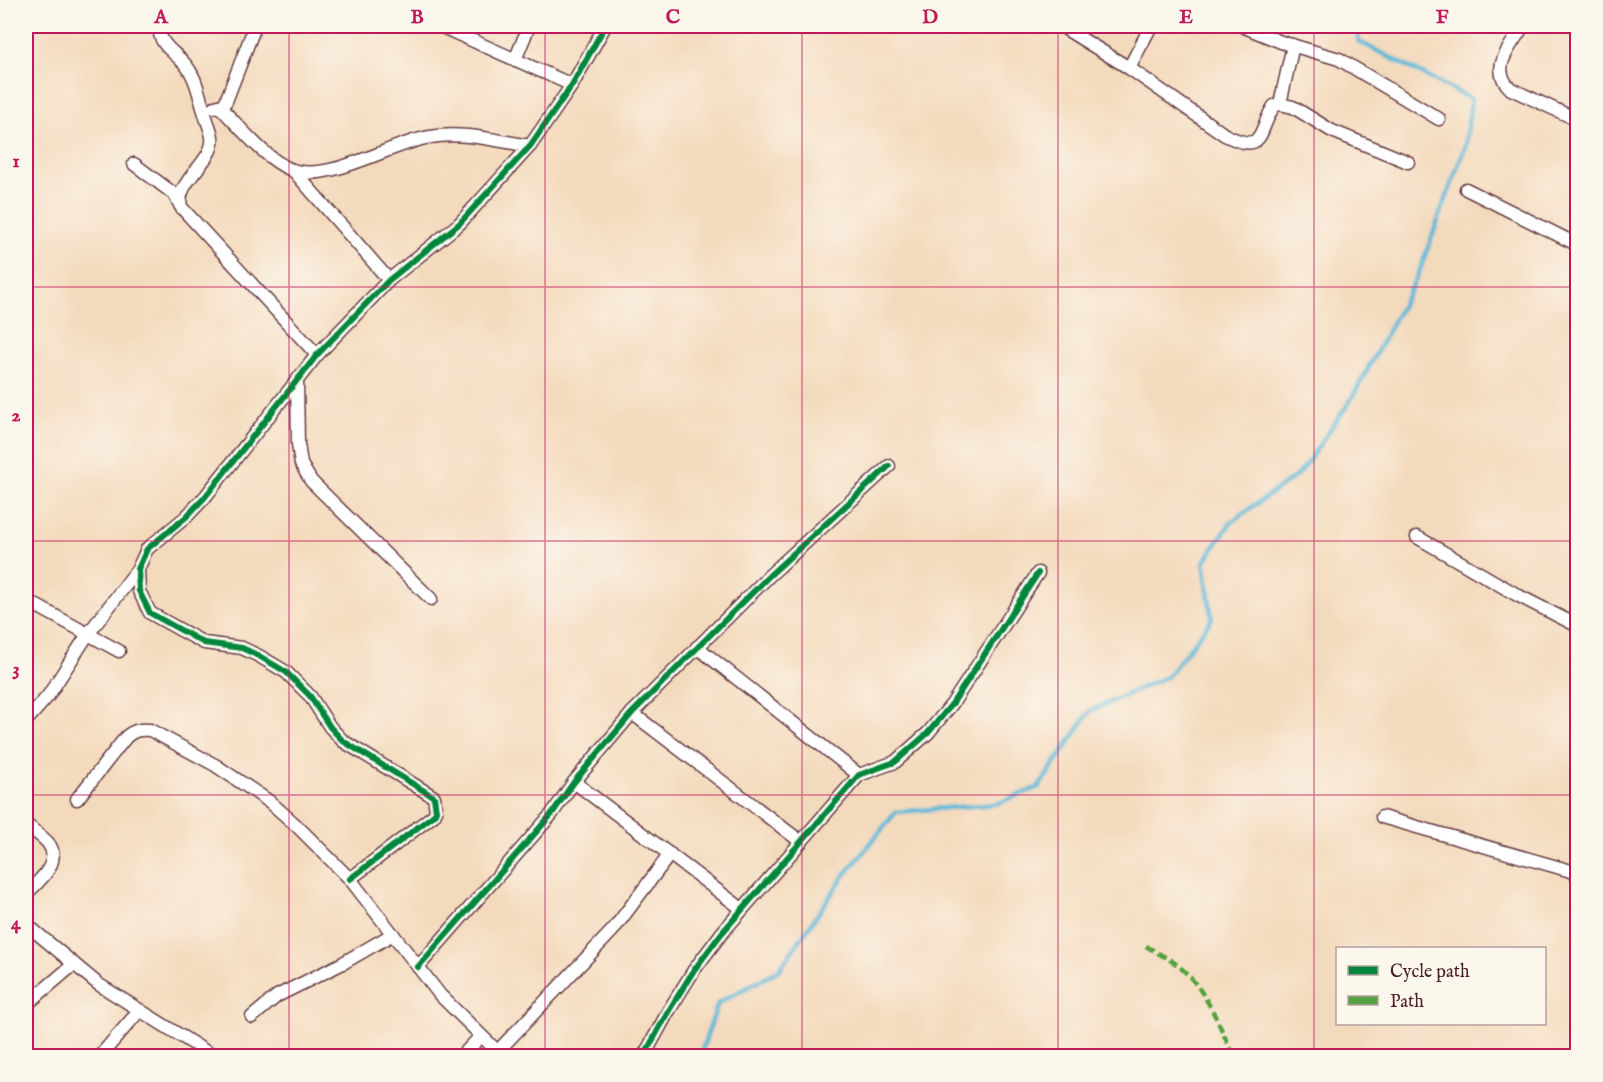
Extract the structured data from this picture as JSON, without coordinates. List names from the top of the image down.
{
  "legend": ["Cycle path", "Path"],
  "grid": {
    "columns": [
      "A",
      "B",
      "C",
      "D",
      "E",
      "F"
    ],
    "rows": [
      "1",
      "2",
      "3",
      "4"
    ]
  }
}
